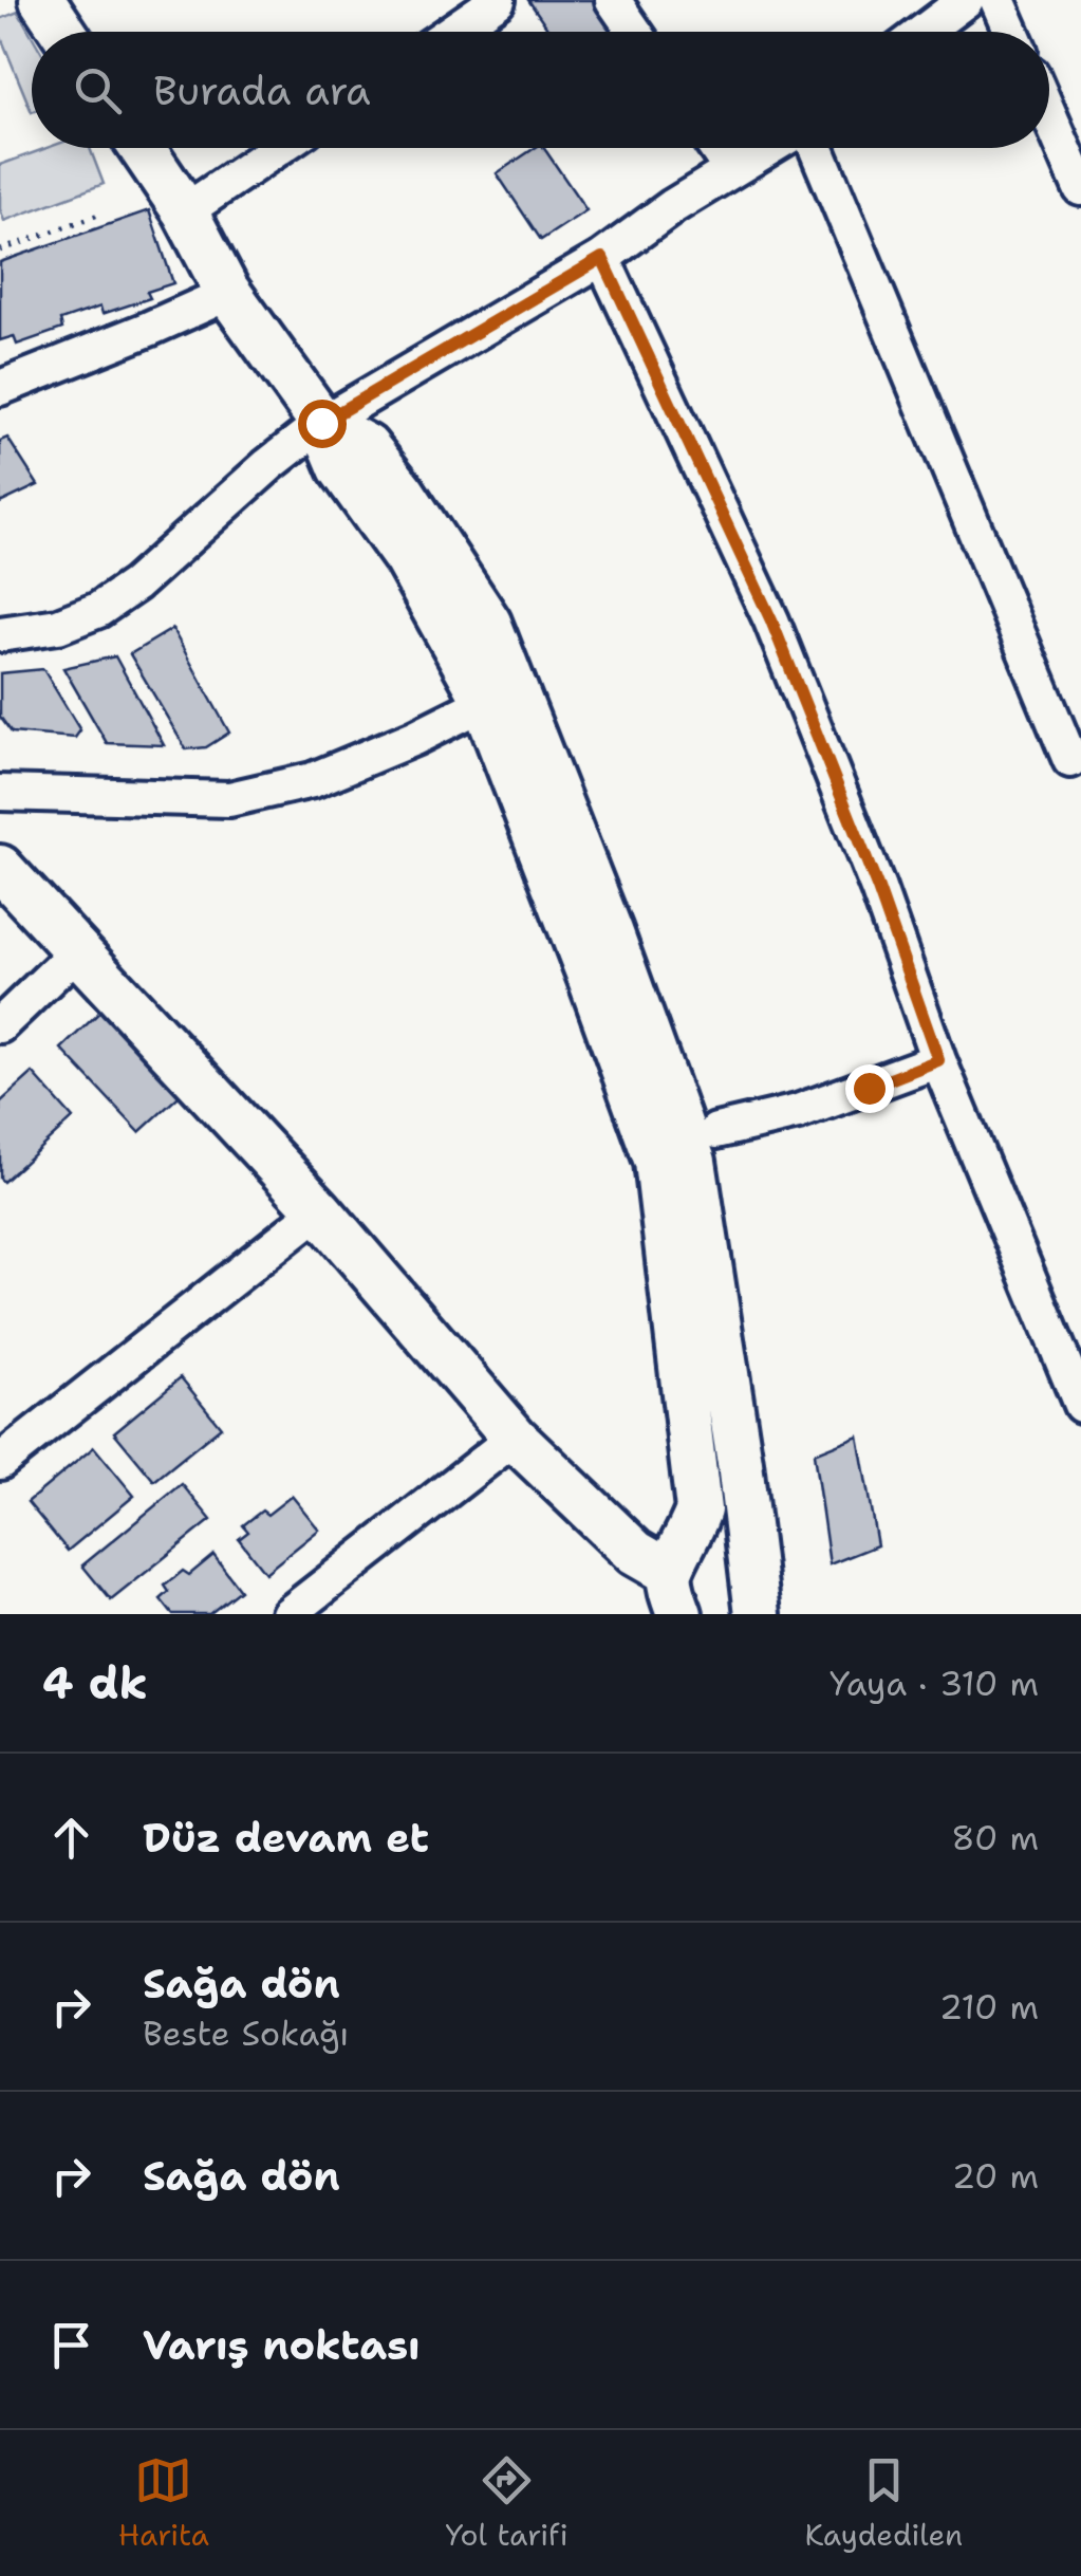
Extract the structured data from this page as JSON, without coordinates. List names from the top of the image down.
{
  "page": {
    "search": "Burada ara",
    "heading": ["4 dk", "Yaya · 310 m"],
    "list": [
      ["Düz devam et", "80 m"],
      ["Sağa dön", "Beste Sokağı", "210 m"],
      ["Sağa dön", "20 m"],
      "Varış noktası"
    ],
    "nav": ["Harita", "Yol tarifi", "Kaydedilen"]
  }
}
